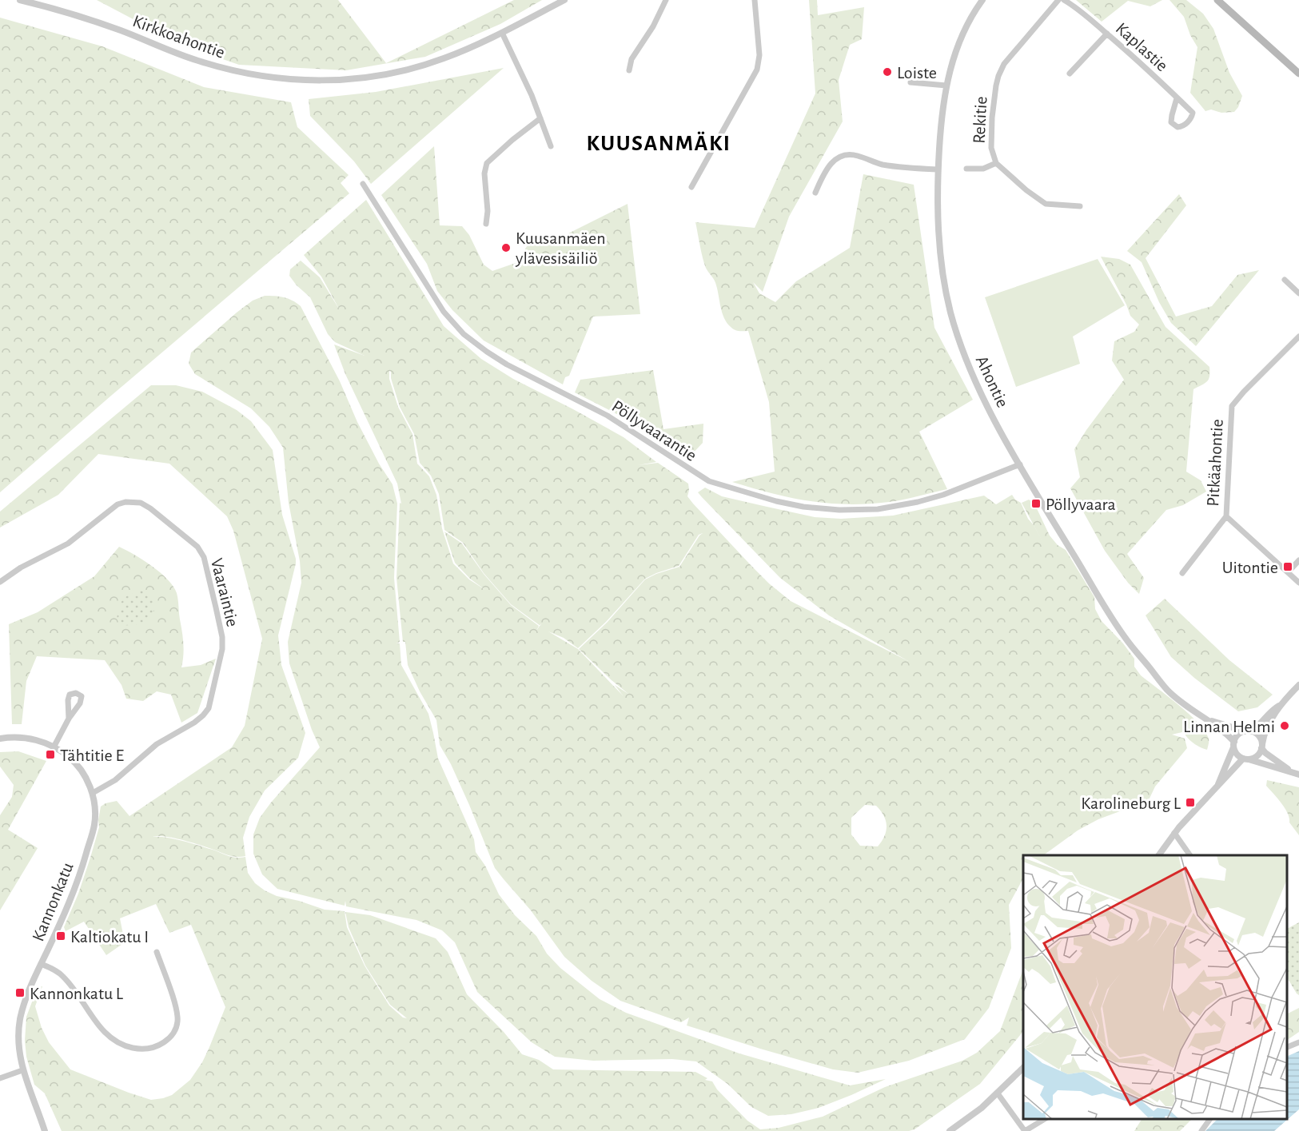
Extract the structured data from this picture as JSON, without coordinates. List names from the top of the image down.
{
  "streets": {
    "street": [
      "Kirkkoahontie",
      "Kaplastie",
      "Rekitie",
      "Ahontie",
      "Pöllyvaarantie",
      "Pitkäahontie",
      "Vaaraintie",
      "Kannonkatu"
    ]
  },
  "crossings": [
    ["Ahontie", "Pöllyvaarantie"],
    ["Vaaraintie", "Kannonkatu"]
  ],
  "districts": ["KUUSANMÄKI"],
  "places": {
    "other": ["Loiste", "Kuusanmäen ylävesisäiliö", "Linnan Helmi"],
    "transit": [
      "Pöllyvaara",
      "Uitontie",
      "Tähtitie E",
      "Karolineburg L",
      "Kaltiokatu I",
      "Kannonkatu L"
    ]
  }
}
